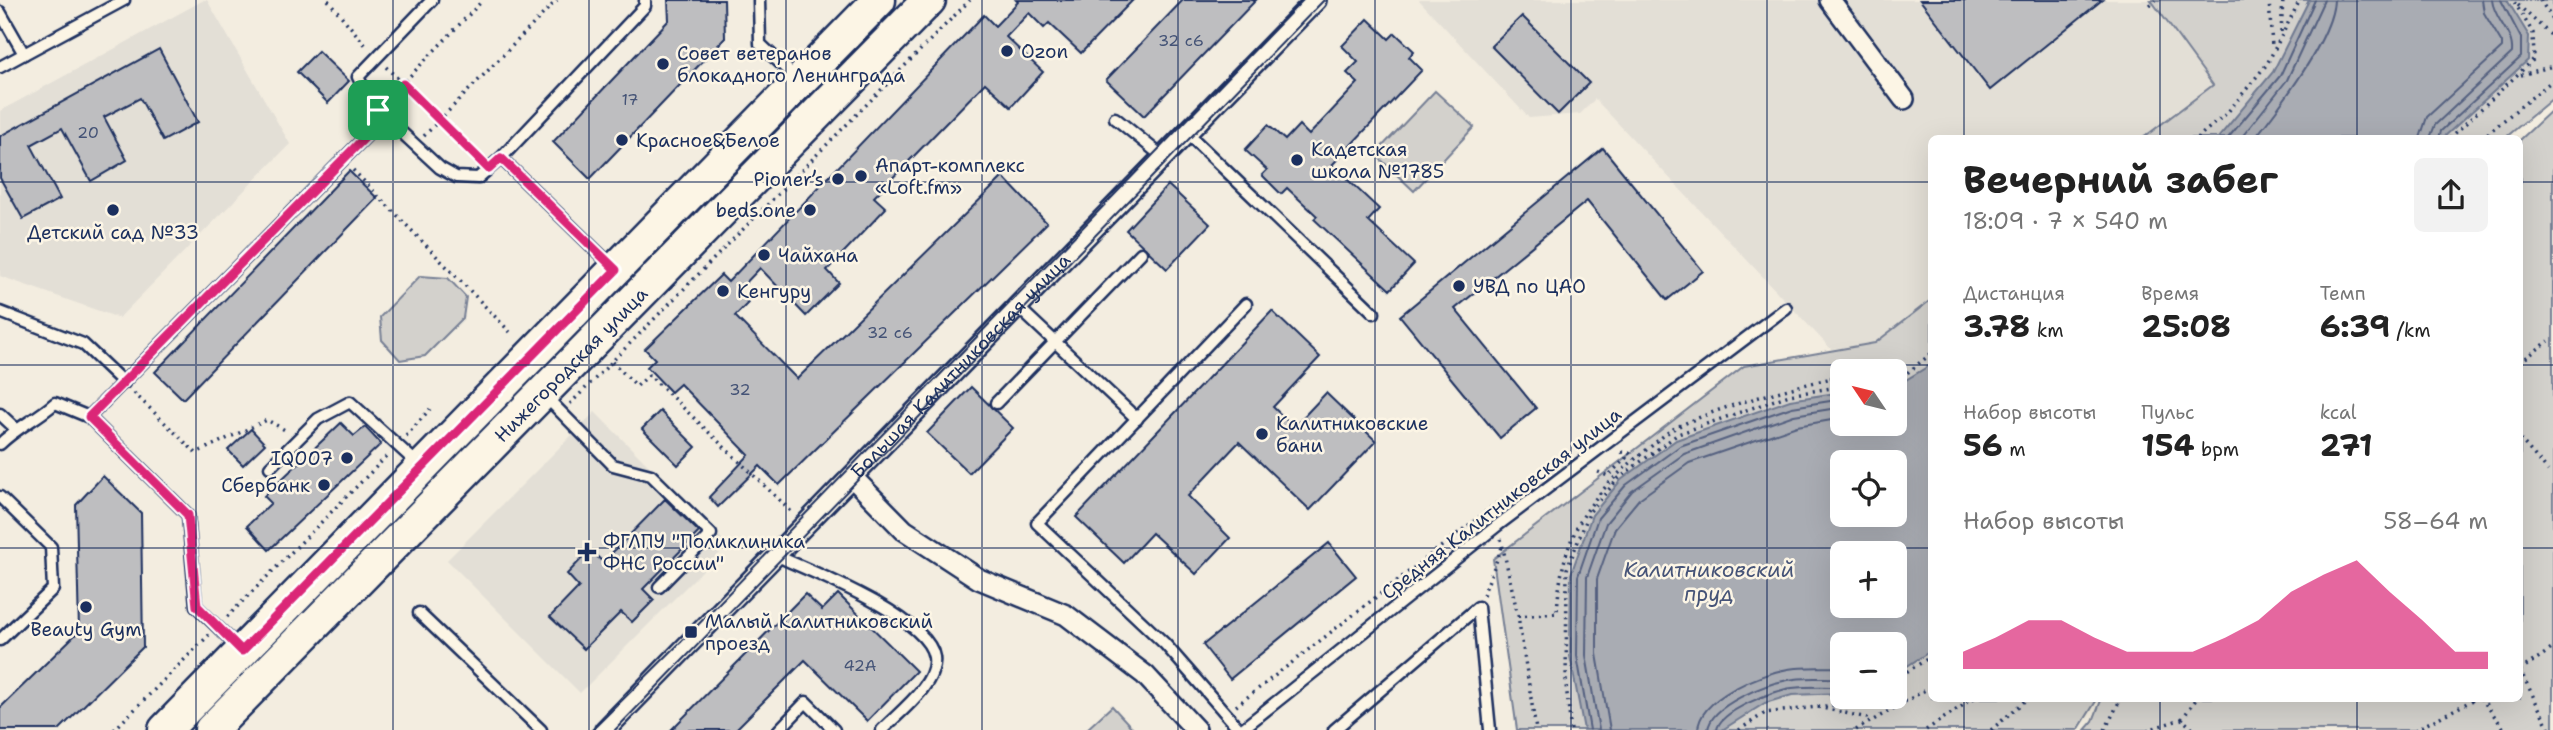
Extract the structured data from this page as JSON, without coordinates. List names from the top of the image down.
{
  "streets": {
    "main road": ["Нижегородская улица"],
    "street": ["Большая Калитниковская улица"],
    "lane": ["Средняя Калитниковская улица"]
  },
  "water": ["Калитниковский пруд"],
  "places": {
    "other": [
      "Ozon",
      "Совет ветеранов блокадного Ленинграда",
      "Красное&Белое",
      "Кадетская школа №1785",
      "Апарт-комплекс «Loft.fm»",
      "Pioner’s",
      "Детский сад №33",
      "beds.one",
      "Чайхана",
      "УВД по ЦАО",
      "Кенгуру",
      "Калитниковские бани",
      "IQ007",
      "Сбербанк",
      "Beauty Gym"
    ],
    "health": ["ФГЛПУ \"Поликлиника ФНС России\""],
    "transit": ["Малый Калитниковский проезд"]
  },
  "house_numbers": [
    "32 с6",
    "17",
    "20",
    "32 с6",
    "32",
    "42А"
  ],
  "north": "top left",
  "page": {
    "heading": ["Вечерний забег", "18:09 · 7 × 540 m"],
    "stats": [
      ["Дистанция", "3.78 km"],
      ["Время", "25:08"],
      ["Темп", "6:39 /km"],
      ["Набор высоты", "56 m"],
      ["Пульс", "154 bpm"],
      ["kcal", "271"]
    ],
    "map_buttons": ["+", "−"],
    "chart": ["Набор высоты", "58–64 m"]
  }
}
